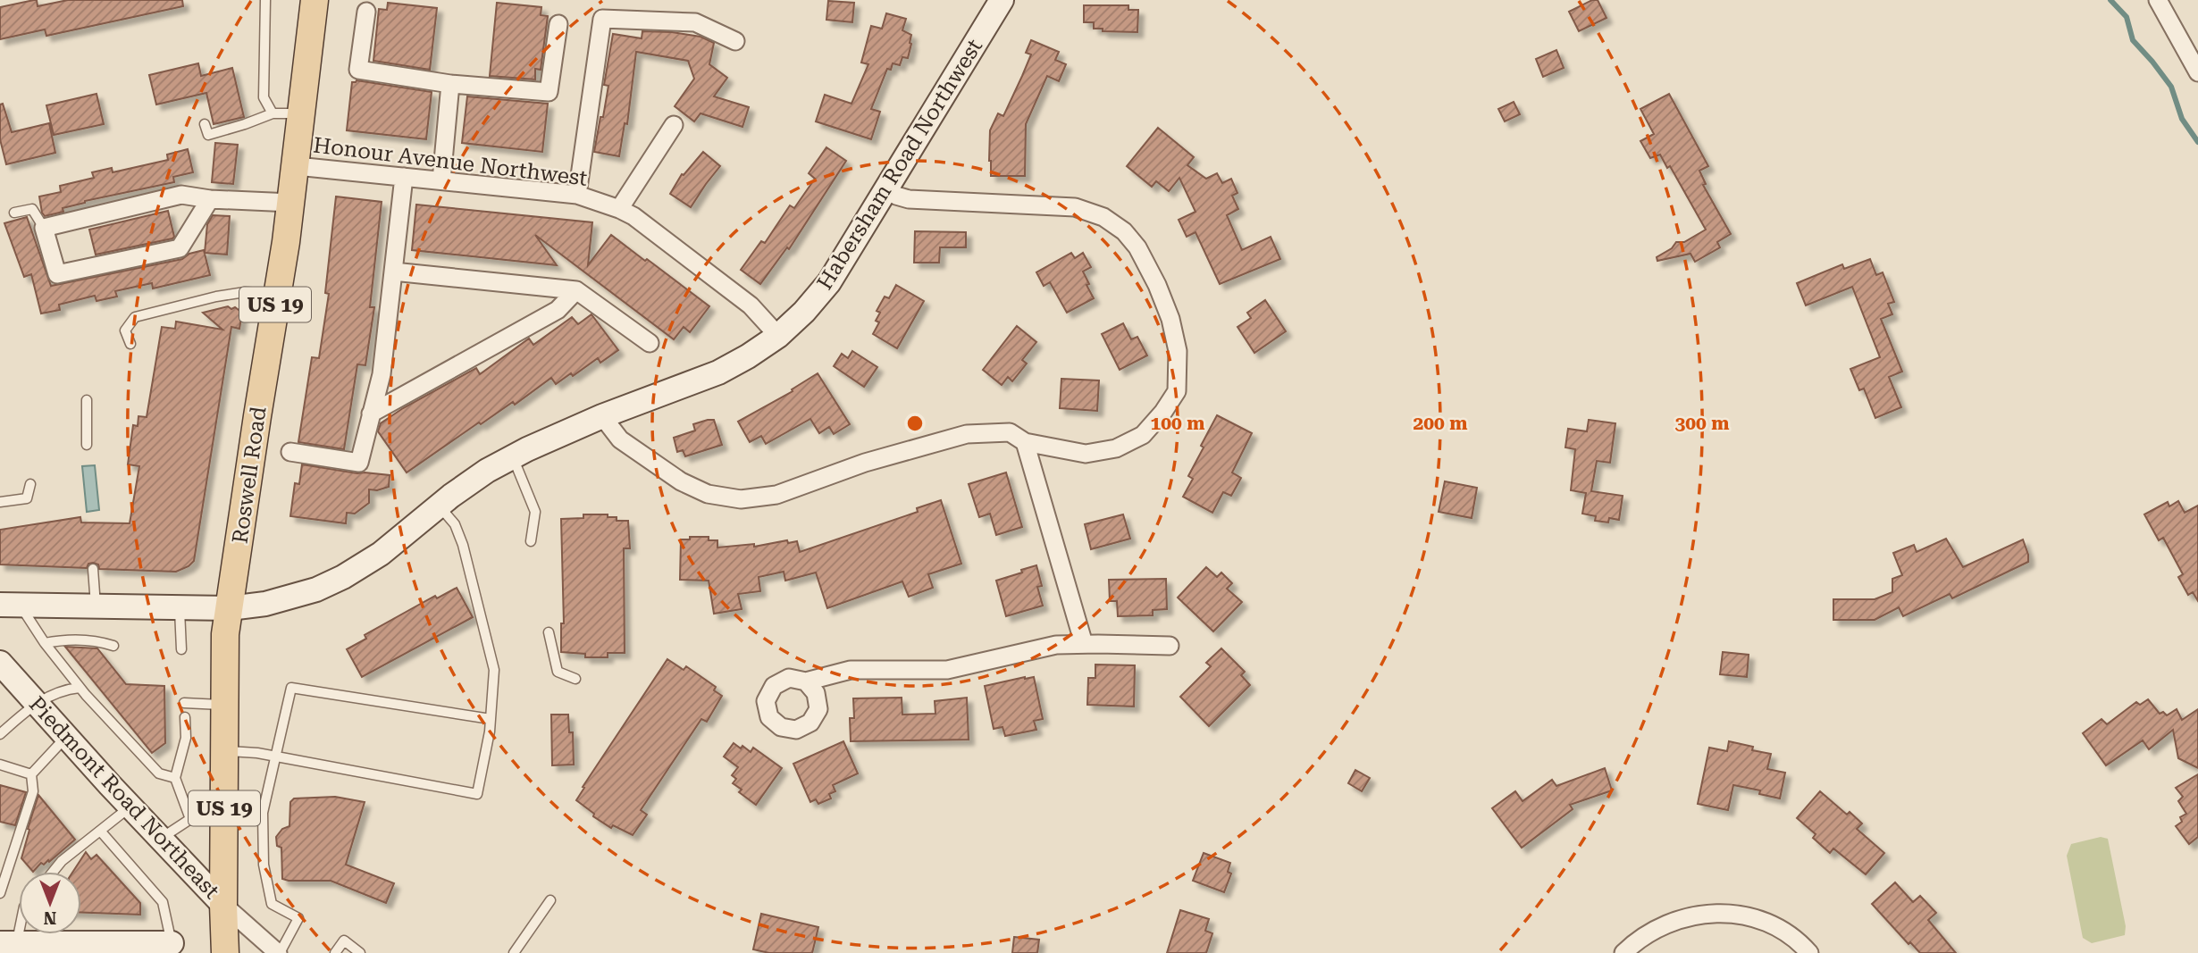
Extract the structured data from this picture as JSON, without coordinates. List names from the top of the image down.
{
  "streets": {
    "main road": ["US 19", "Roswell Road"],
    "street": ["Honour Avenue Northwest", "Habersham Road Northwest", "Piedmont Road Northeast"]
  },
  "crossings": [
    ["Honour Avenue Northwest", "Habersham Road Northwest"],
    ["Honour Avenue Northwest", "Roswell Road"],
    ["Habersham Road Northwest", "Roswell Road"],
    ["Roswell Road", "Piedmont Road Northeast"]
  ],
  "north": "bottom",
  "rings": ["100 m", "200 m", "300 m"]
}
